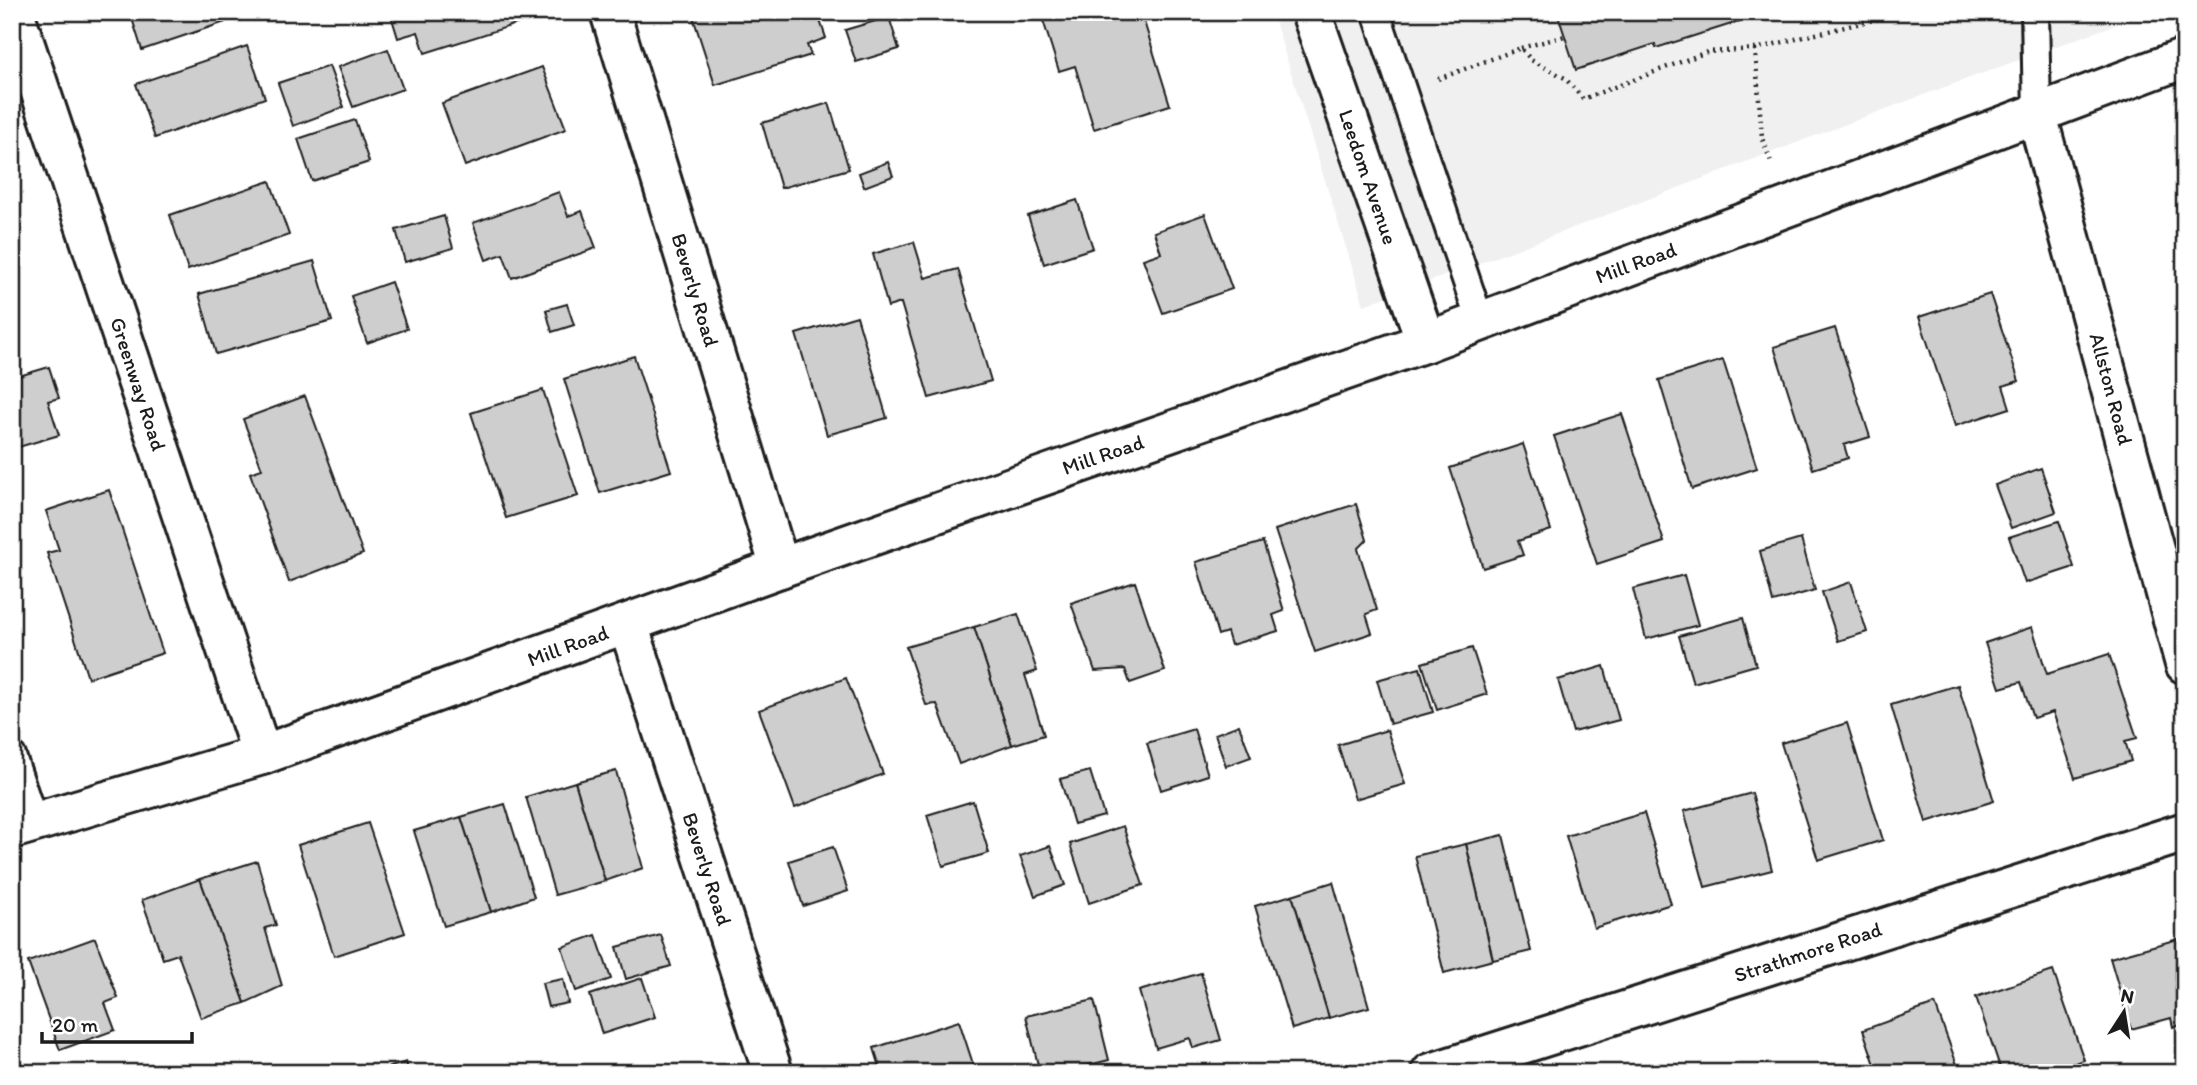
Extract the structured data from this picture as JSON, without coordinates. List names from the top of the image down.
{
  "streets": {
    "street": [
      "Leedom Avenue",
      "Mill Road",
      "Beverly Road",
      "Greenway Road",
      "Allston Road",
      "Strathmore Road"
    ]
  },
  "crossings": [
    ["Leedom Avenue", "Mill Road"],
    ["Mill Road", "Beverly Road"],
    ["Mill Road", "Greenway Road"],
    ["Mill Road", "Allston Road"]
  ],
  "scale_bar": "20 m",
  "north": "top"
}
